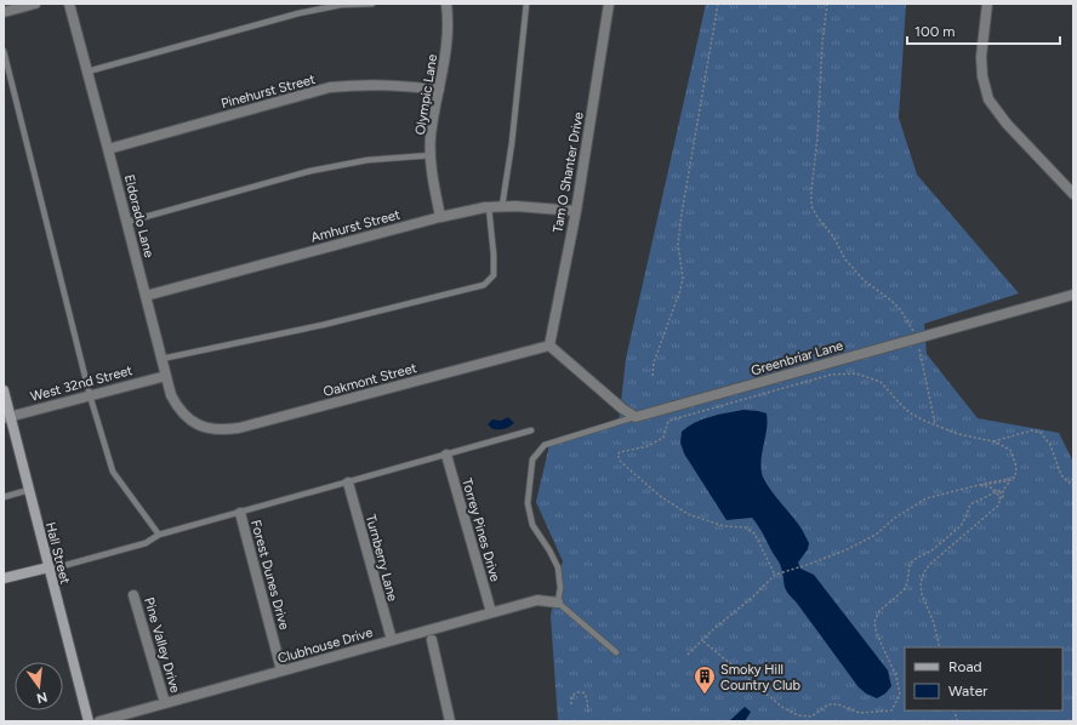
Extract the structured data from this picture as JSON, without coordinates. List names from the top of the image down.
{
  "streets": {
    "street": [
      "Pinehurst Street",
      "Olympic Lane",
      "Tam O Shanter Drive",
      "Eldorado Lane",
      "Amhurst Street",
      "Greenbriar Lane",
      "Oakmont Street",
      "West 32nd Street",
      "Torrey Pines Drive",
      "Hall Street",
      "Turnberry Lane",
      "Forest Dunes Drive",
      "Pine Valley Drive",
      "Clubhouse Drive"
    ]
  },
  "crossings": [
    ["Pinehurst Street", "Olympic Lane"],
    ["Pinehurst Street", "Eldorado Lane"],
    ["Olympic Lane", "Amhurst Street"],
    ["Tam O Shanter Drive", "Amhurst Street"],
    ["Tam O Shanter Drive", "Oakmont Street"],
    ["Eldorado Lane", "Amhurst Street"],
    ["Eldorado Lane", "Oakmont Street"],
    ["Eldorado Lane", "West 32nd Street"],
    ["West 32nd Street", "Hall Street"],
    ["Torrey Pines Drive", "Clubhouse Drive"],
    ["Turnberry Lane", "Clubhouse Drive"],
    ["Forest Dunes Drive", "Clubhouse Drive"],
    ["Pine Valley Drive", "Clubhouse Drive"]
  ],
  "places": {
    "building": ["Smoky Hill Country Club"]
  },
  "legend": ["Road", "Water"],
  "scale_bar": "100 m",
  "north": "bottom"
}
